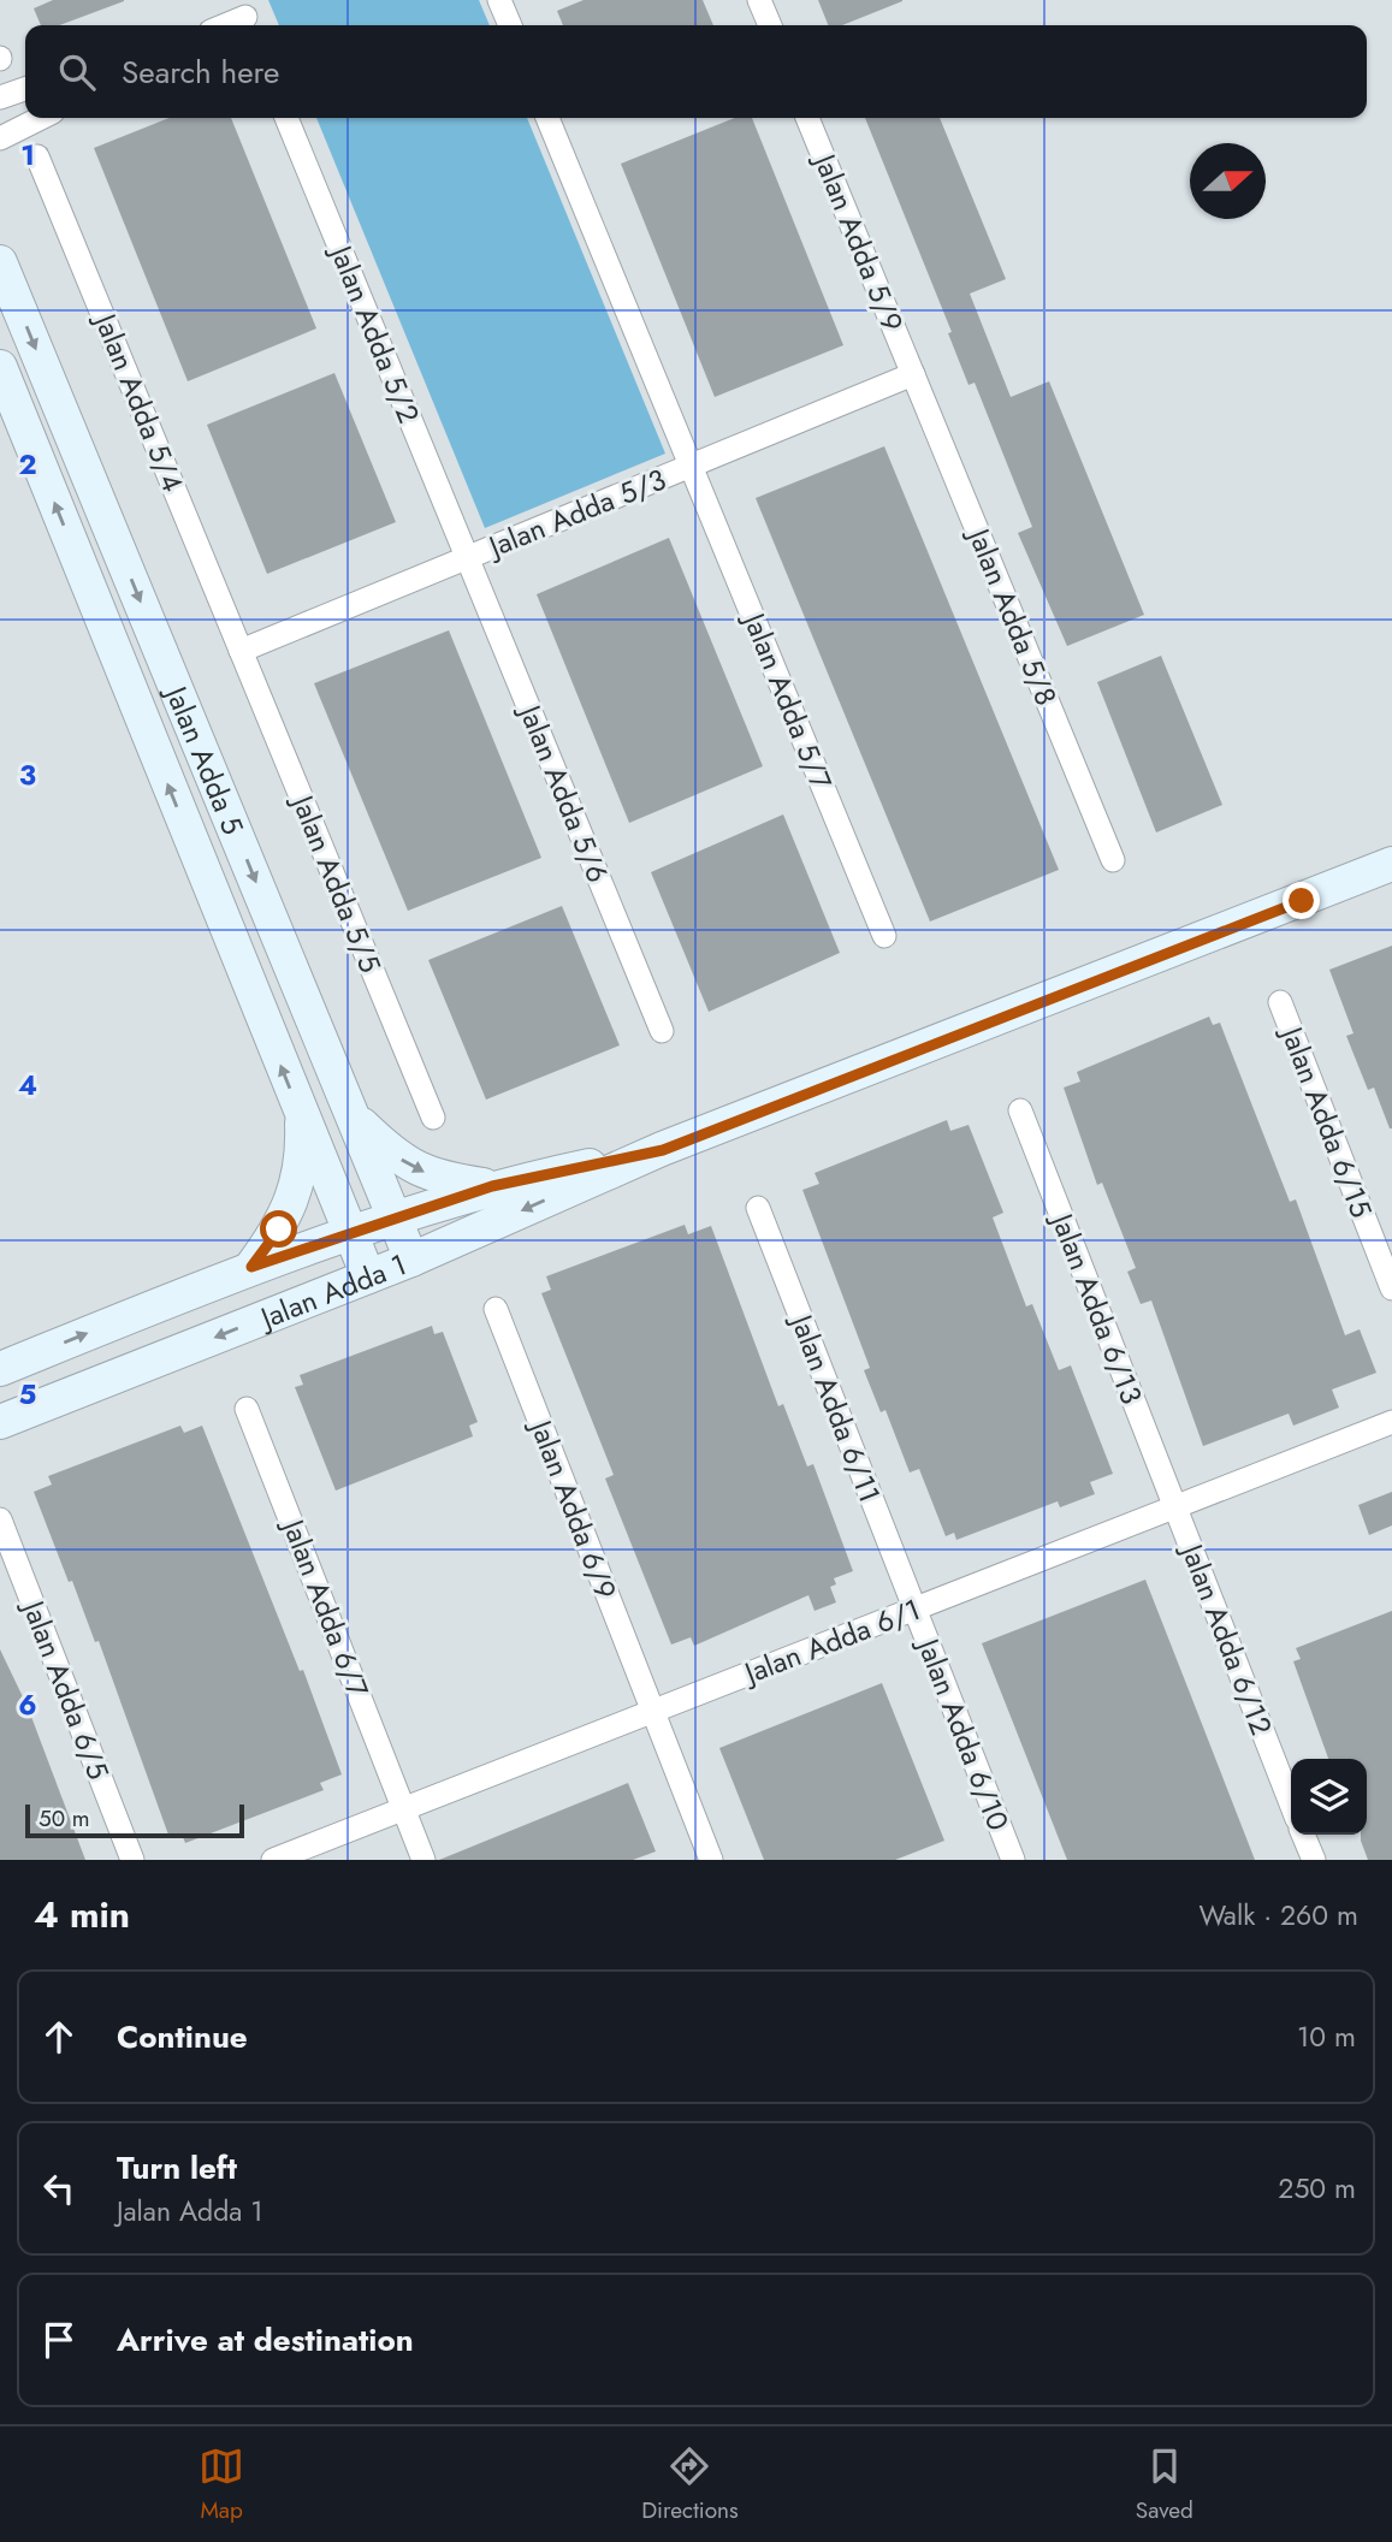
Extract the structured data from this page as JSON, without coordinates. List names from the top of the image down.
{
  "streets": {
    "main road": ["Jalan Adda 5", "Jalan Adda 1"],
    "street": [
      "Jalan Adda 5/9",
      "Jalan Adda 5/2",
      "Jalan Adda 5/4",
      "Jalan Adda 5/3",
      "Jalan Adda 5/8",
      "Jalan Adda 5/7",
      "Jalan Adda 5/6",
      "Jalan Adda 5/5",
      "Jalan Adda 6/15",
      "Jalan Adda 6/13",
      "Jalan Adda 6/11",
      "Jalan Adda 6/9",
      "Jalan Adda 6/7",
      "Jalan Adda 6/12",
      "Jalan Adda 6/1",
      "Jalan Adda 6/5",
      "Jalan Adda 6/10"
    ]
  },
  "crossings": [
    ["Jalan Adda 5/9", "Jalan Adda 5/3"],
    ["Jalan Adda 5/9", "Jalan Adda 5/8"],
    ["Jalan Adda 5/2", "Jalan Adda 5/3"],
    ["Jalan Adda 5/2", "Jalan Adda 5/6"],
    ["Jalan Adda 5/4", "Jalan Adda 5/3"],
    ["Jalan Adda 5/4", "Jalan Adda 5/5"],
    ["Jalan Adda 5/3", "Jalan Adda 5/8"],
    ["Jalan Adda 5/3", "Jalan Adda 5/7"],
    ["Jalan Adda 5/3", "Jalan Adda 5/6"],
    ["Jalan Adda 5/3", "Jalan Adda 5/5"],
    ["Jalan Adda 5", "Jalan Adda 1"],
    ["Jalan Adda 6/13", "Jalan Adda 6/12"],
    ["Jalan Adda 6/13", "Jalan Adda 6/1"],
    ["Jalan Adda 6/11", "Jalan Adda 6/1"],
    ["Jalan Adda 6/11", "Jalan Adda 6/10"],
    ["Jalan Adda 6/9", "Jalan Adda 6/1"],
    ["Jalan Adda 6/7", "Jalan Adda 6/1"],
    ["Jalan Adda 6/12", "Jalan Adda 6/1"],
    ["Jalan Adda 6/1", "Jalan Adda 6/10"]
  ],
  "scale_bar": "50 m",
  "north": "right",
  "page": {
    "search": "Search here",
    "scale": "50 m",
    "heading": ["4 min", "Walk · 260 m"],
    "list": [
      ["Continue", "10 m"],
      ["Turn left", "Jalan Adda 1", "250 m"],
      "Arrive at destination"
    ],
    "nav": ["Map", "Directions", "Saved"]
  },
  "grid": {
    "rows": [
      "1",
      "2",
      "3",
      "4",
      "5",
      "6"
    ]
  }
}
